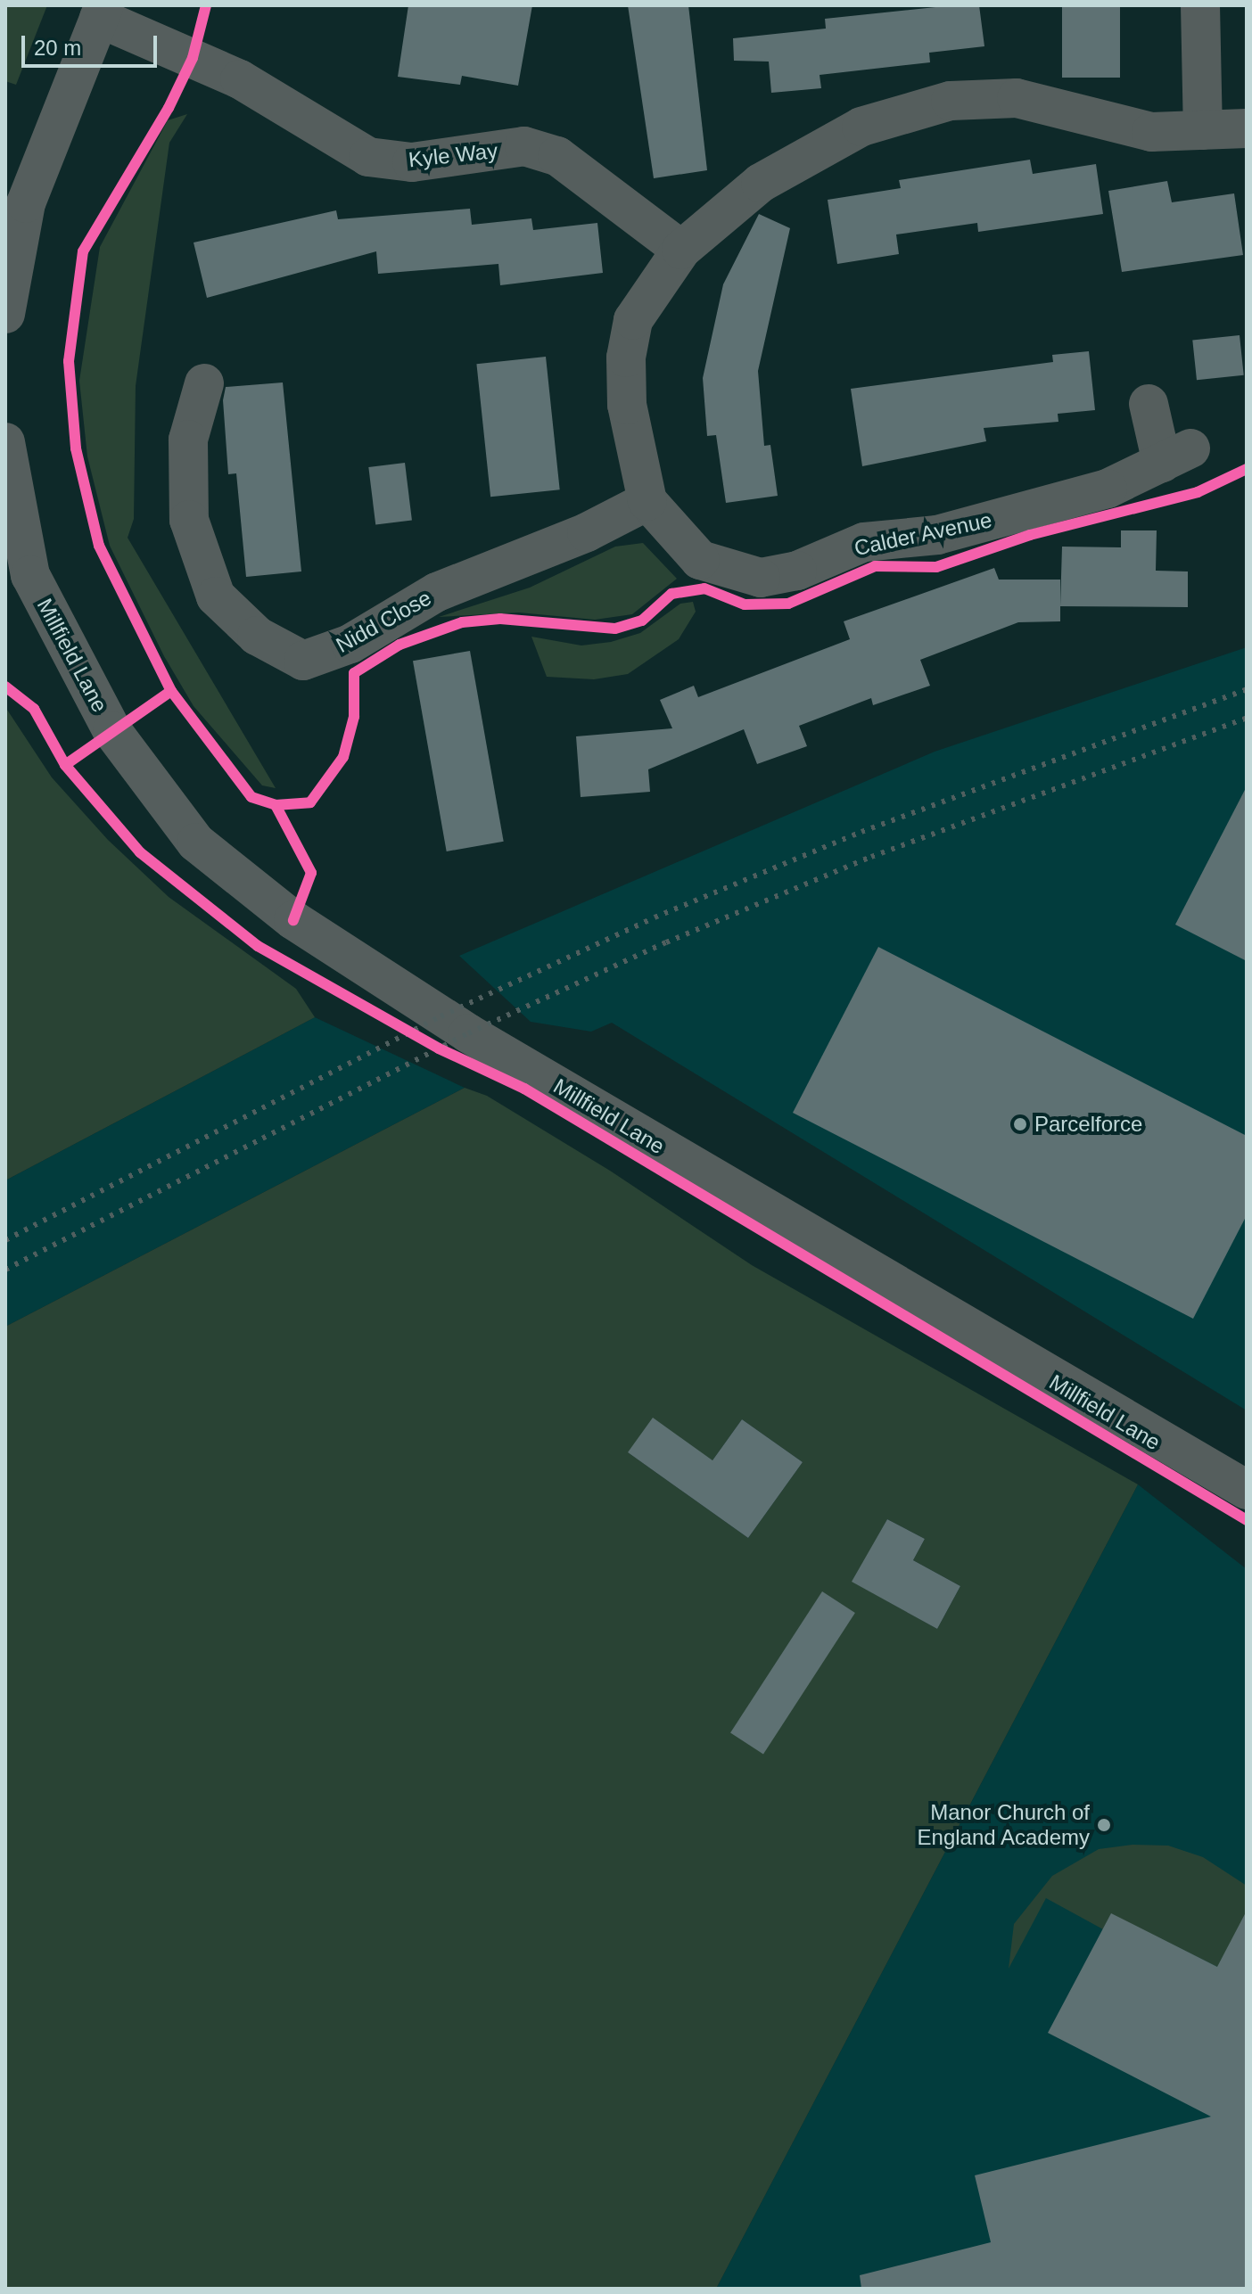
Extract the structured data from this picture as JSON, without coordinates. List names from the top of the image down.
{
  "streets": {
    "street": [
      "Kyle Way",
      "Calder Avenue",
      "Nidd Close",
      "Millfield Lane"
    ]
  },
  "crossings": [
    ["Kyle Way", "Calder Avenue"],
    ["Calder Avenue", "Nidd Close"]
  ],
  "places": ["Parcelforce", "Manor Church of England Academy"],
  "scale_bar": "20 m"
}
